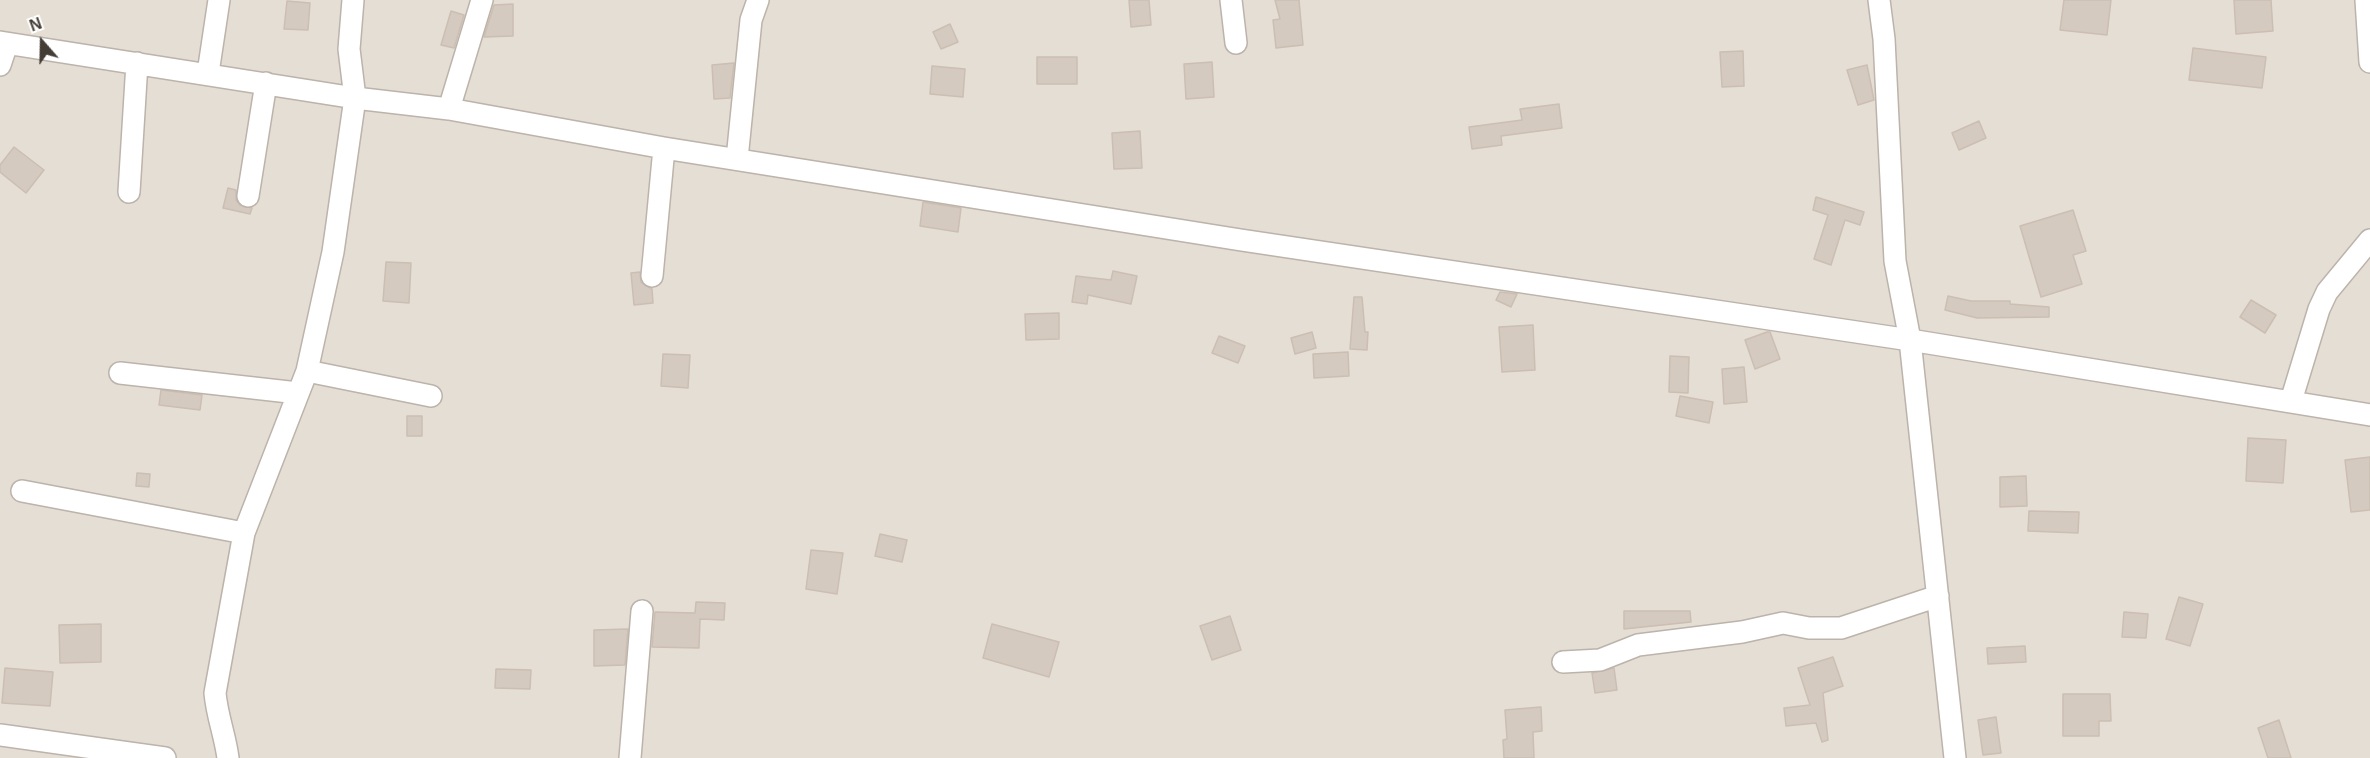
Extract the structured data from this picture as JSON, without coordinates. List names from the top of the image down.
{
  "north": "top"
}
